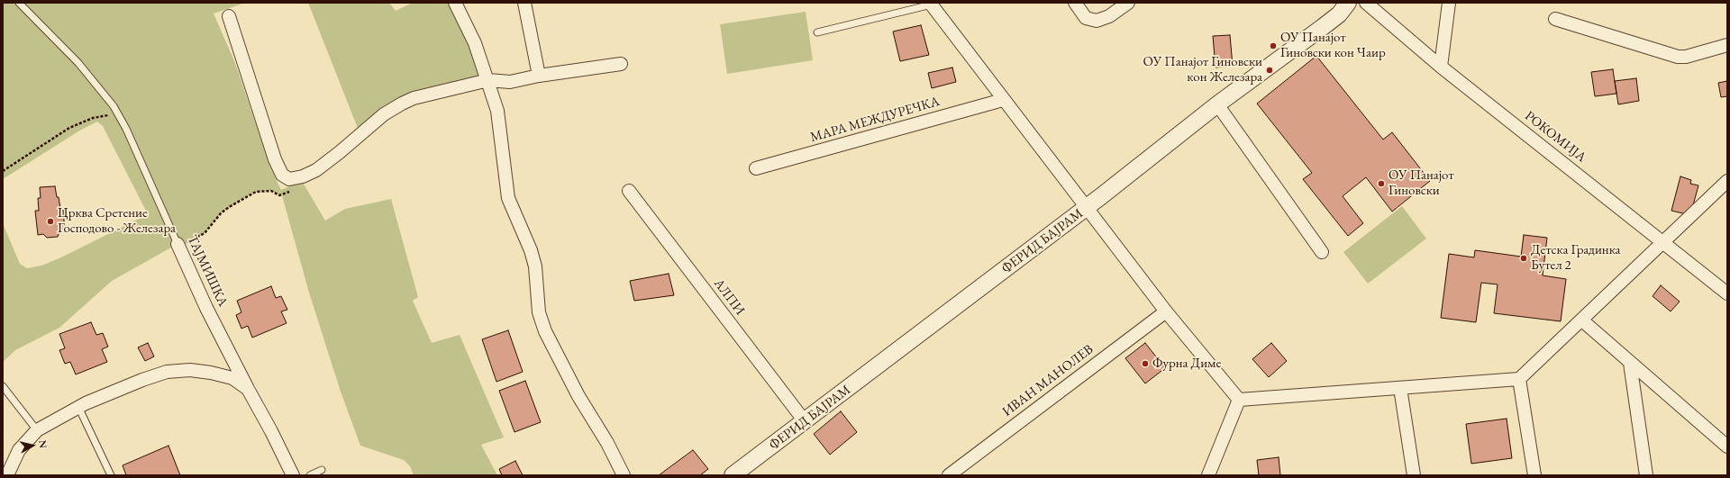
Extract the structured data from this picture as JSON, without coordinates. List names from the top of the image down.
{
  "streets": {
    "street": [
      "МАРА МЕЖДУРЕЧКА",
      "РОКОМИЈА",
      "ФЕРИД БАЈРАМ",
      "ТАЈМИШКА",
      "АЛПИ",
      "ИВАН МАНОЛЕВ"
    ]
  },
  "crossings": [
    ["ФЕРИД БАЈРАМ", "АЛПИ"]
  ],
  "places": [
    "ОУ Панајот Гиновски кон Чаир",
    "ОУ Панајот Гиновски кон Железара",
    "ОУ Панајот Гиновски",
    "Црква Сретение Господово - Железара",
    "Детска Градинка Бутел 2",
    "Фурна Диме"
  ],
  "north": "right"
}
